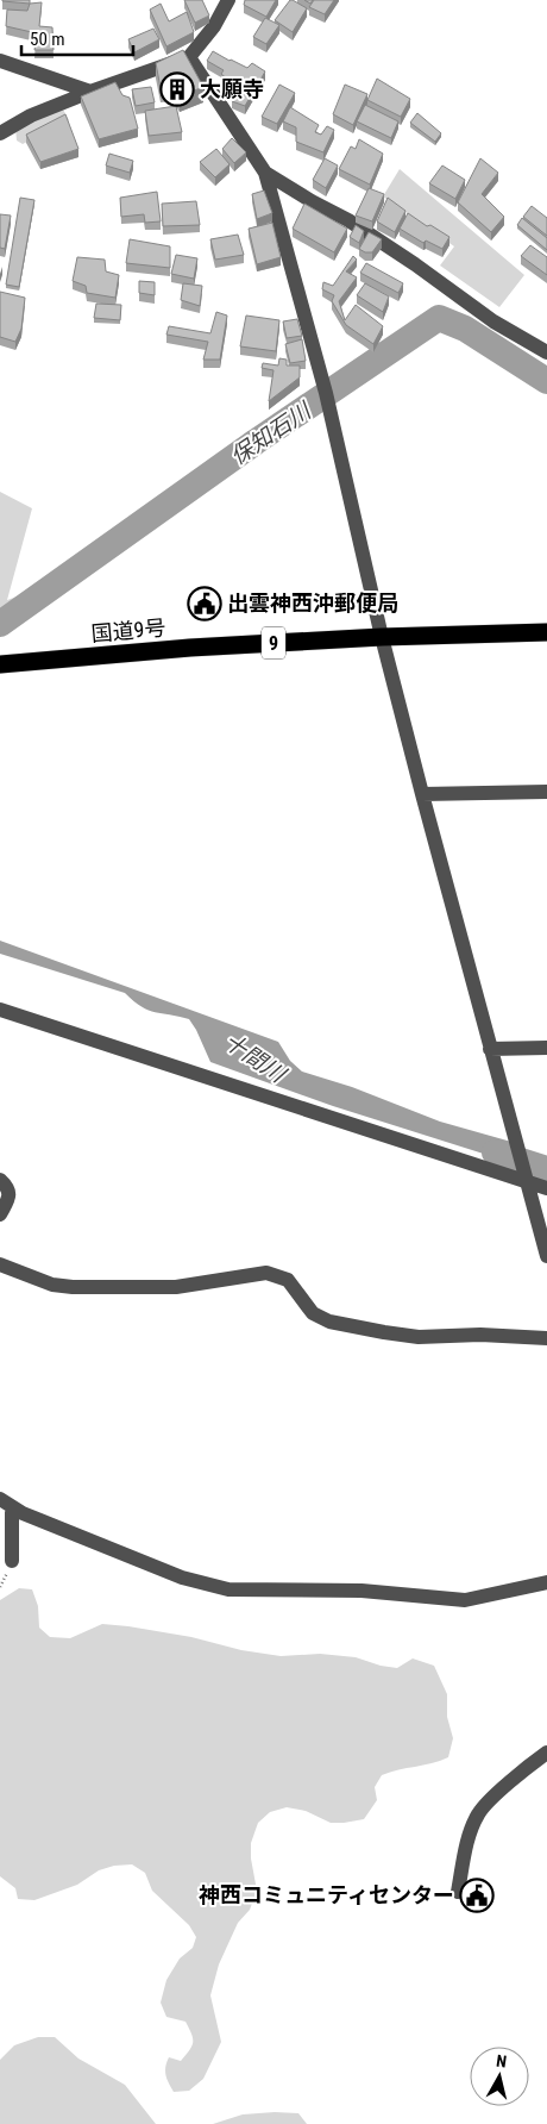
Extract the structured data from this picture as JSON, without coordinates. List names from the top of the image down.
{
  "streets": {
    "highway": ["国道9号", "9"]
  },
  "water": ["保知石川", "十間川"],
  "places": {
    "building": ["大願寺"],
    "public building": ["出雲神西沖郵便局", "神西コミュニティセンター"]
  },
  "scale_bar": "50 m",
  "north": "top"
}
